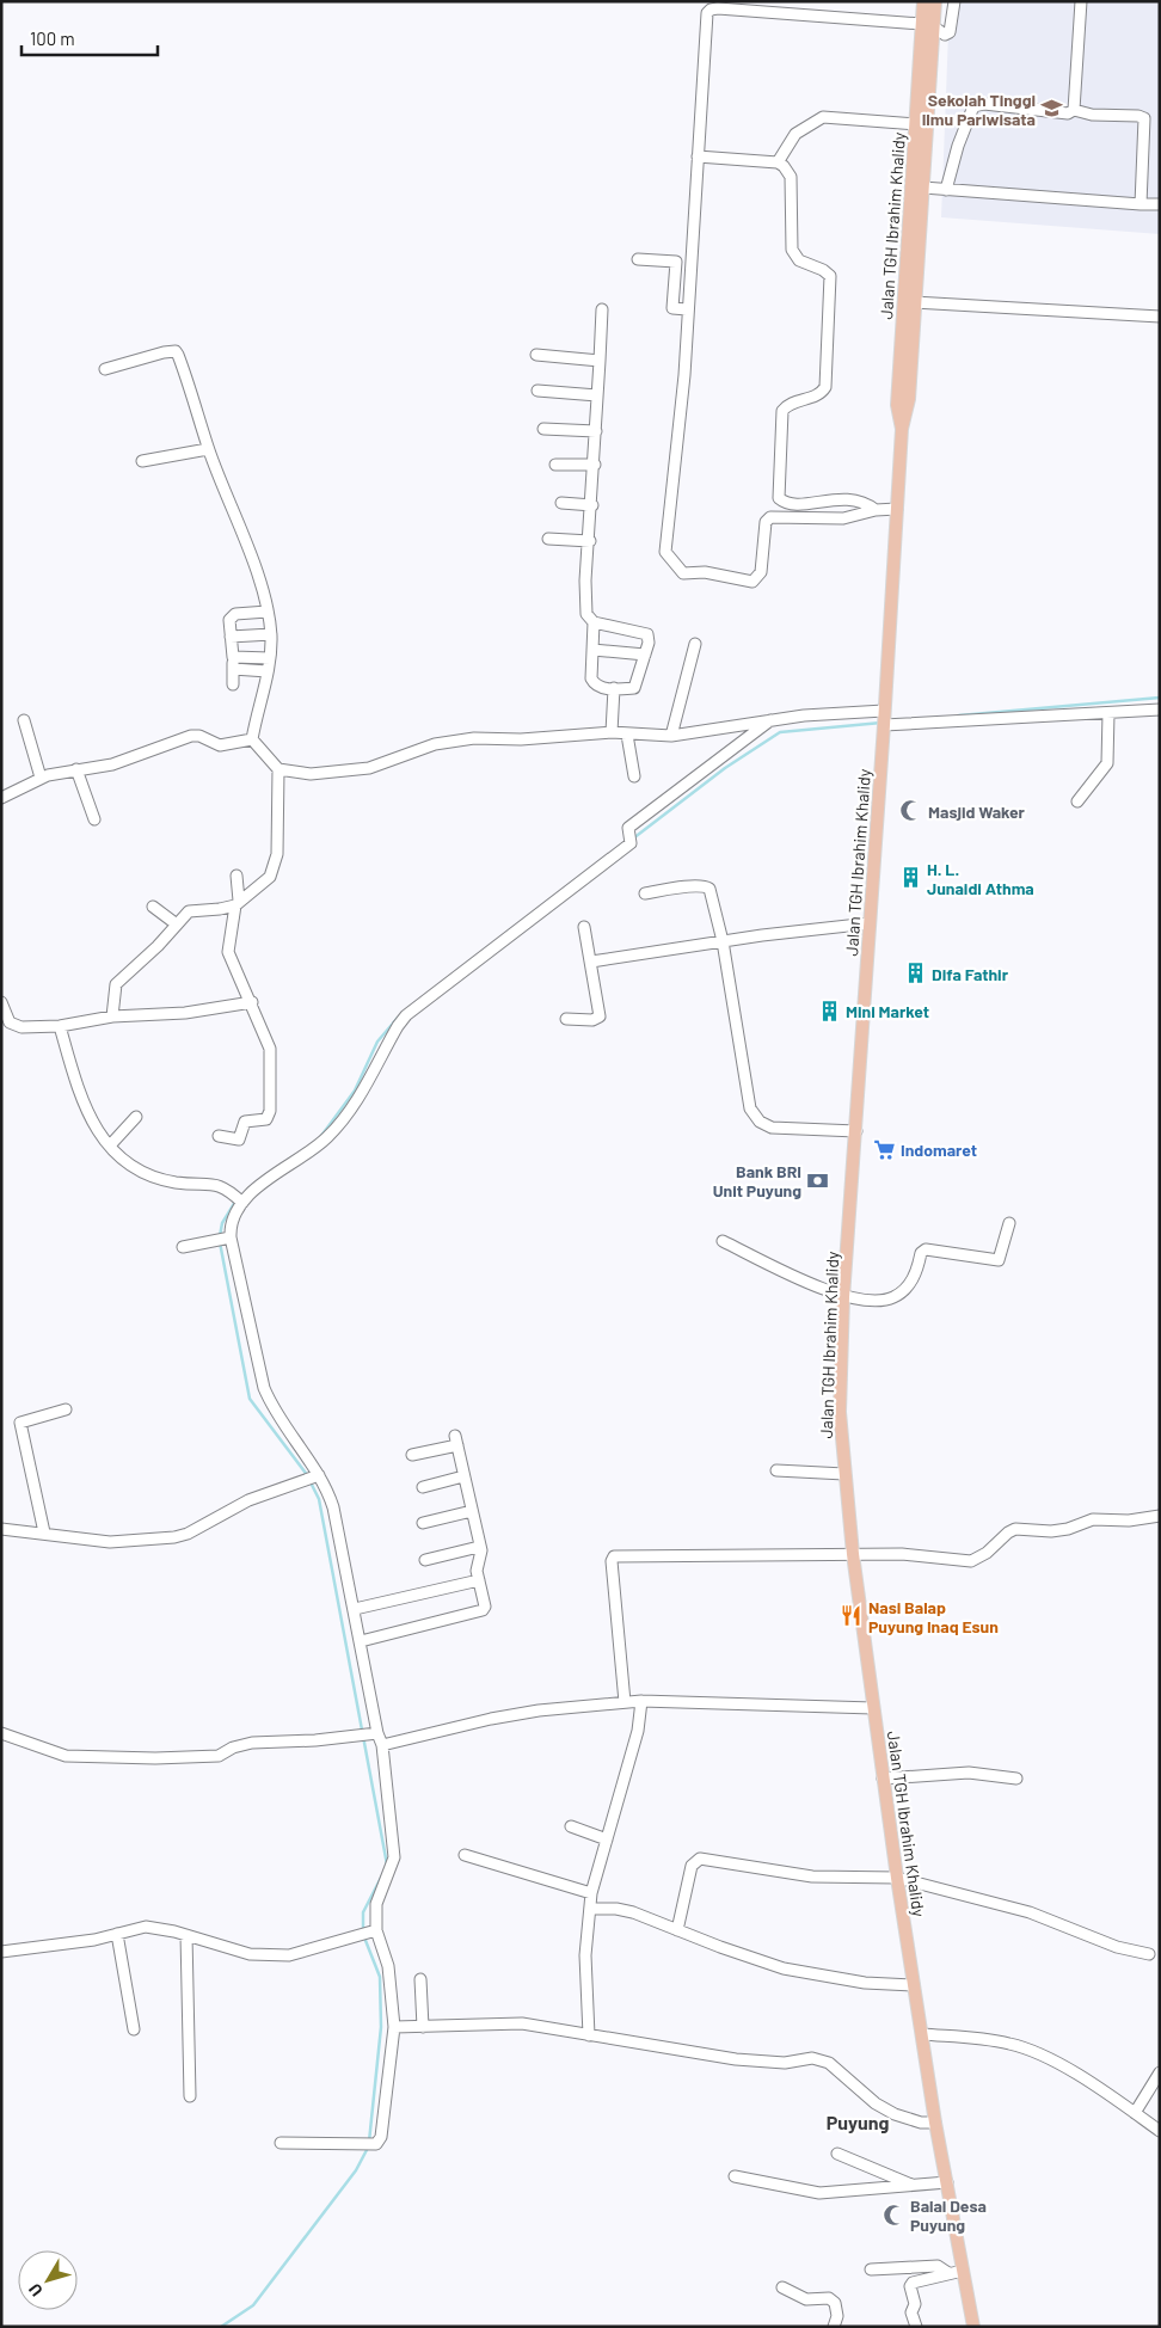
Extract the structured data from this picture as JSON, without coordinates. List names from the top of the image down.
{
  "streets": {
    "main road": ["Jalan TGH Ibrahim Khalidy"]
  },
  "districts": ["Puyung"],
  "places": {
    "school or university": ["Sekolah Tinggi Ilmu Pariwisata"],
    "mosque": ["Masjid Waker", "Balai Desa Puyung"],
    "building": ["H. L. Junaidi Athma", "Difa Fathir", "Mini Market"],
    "supermarket": ["Indomaret"],
    "bank": ["Bank BRI Unit Puyung"],
    "restaurant": ["Nasi Balap Puyung Inaq Esun"]
  },
  "scale_bar": "100 m",
  "north": "bottom left"
}
